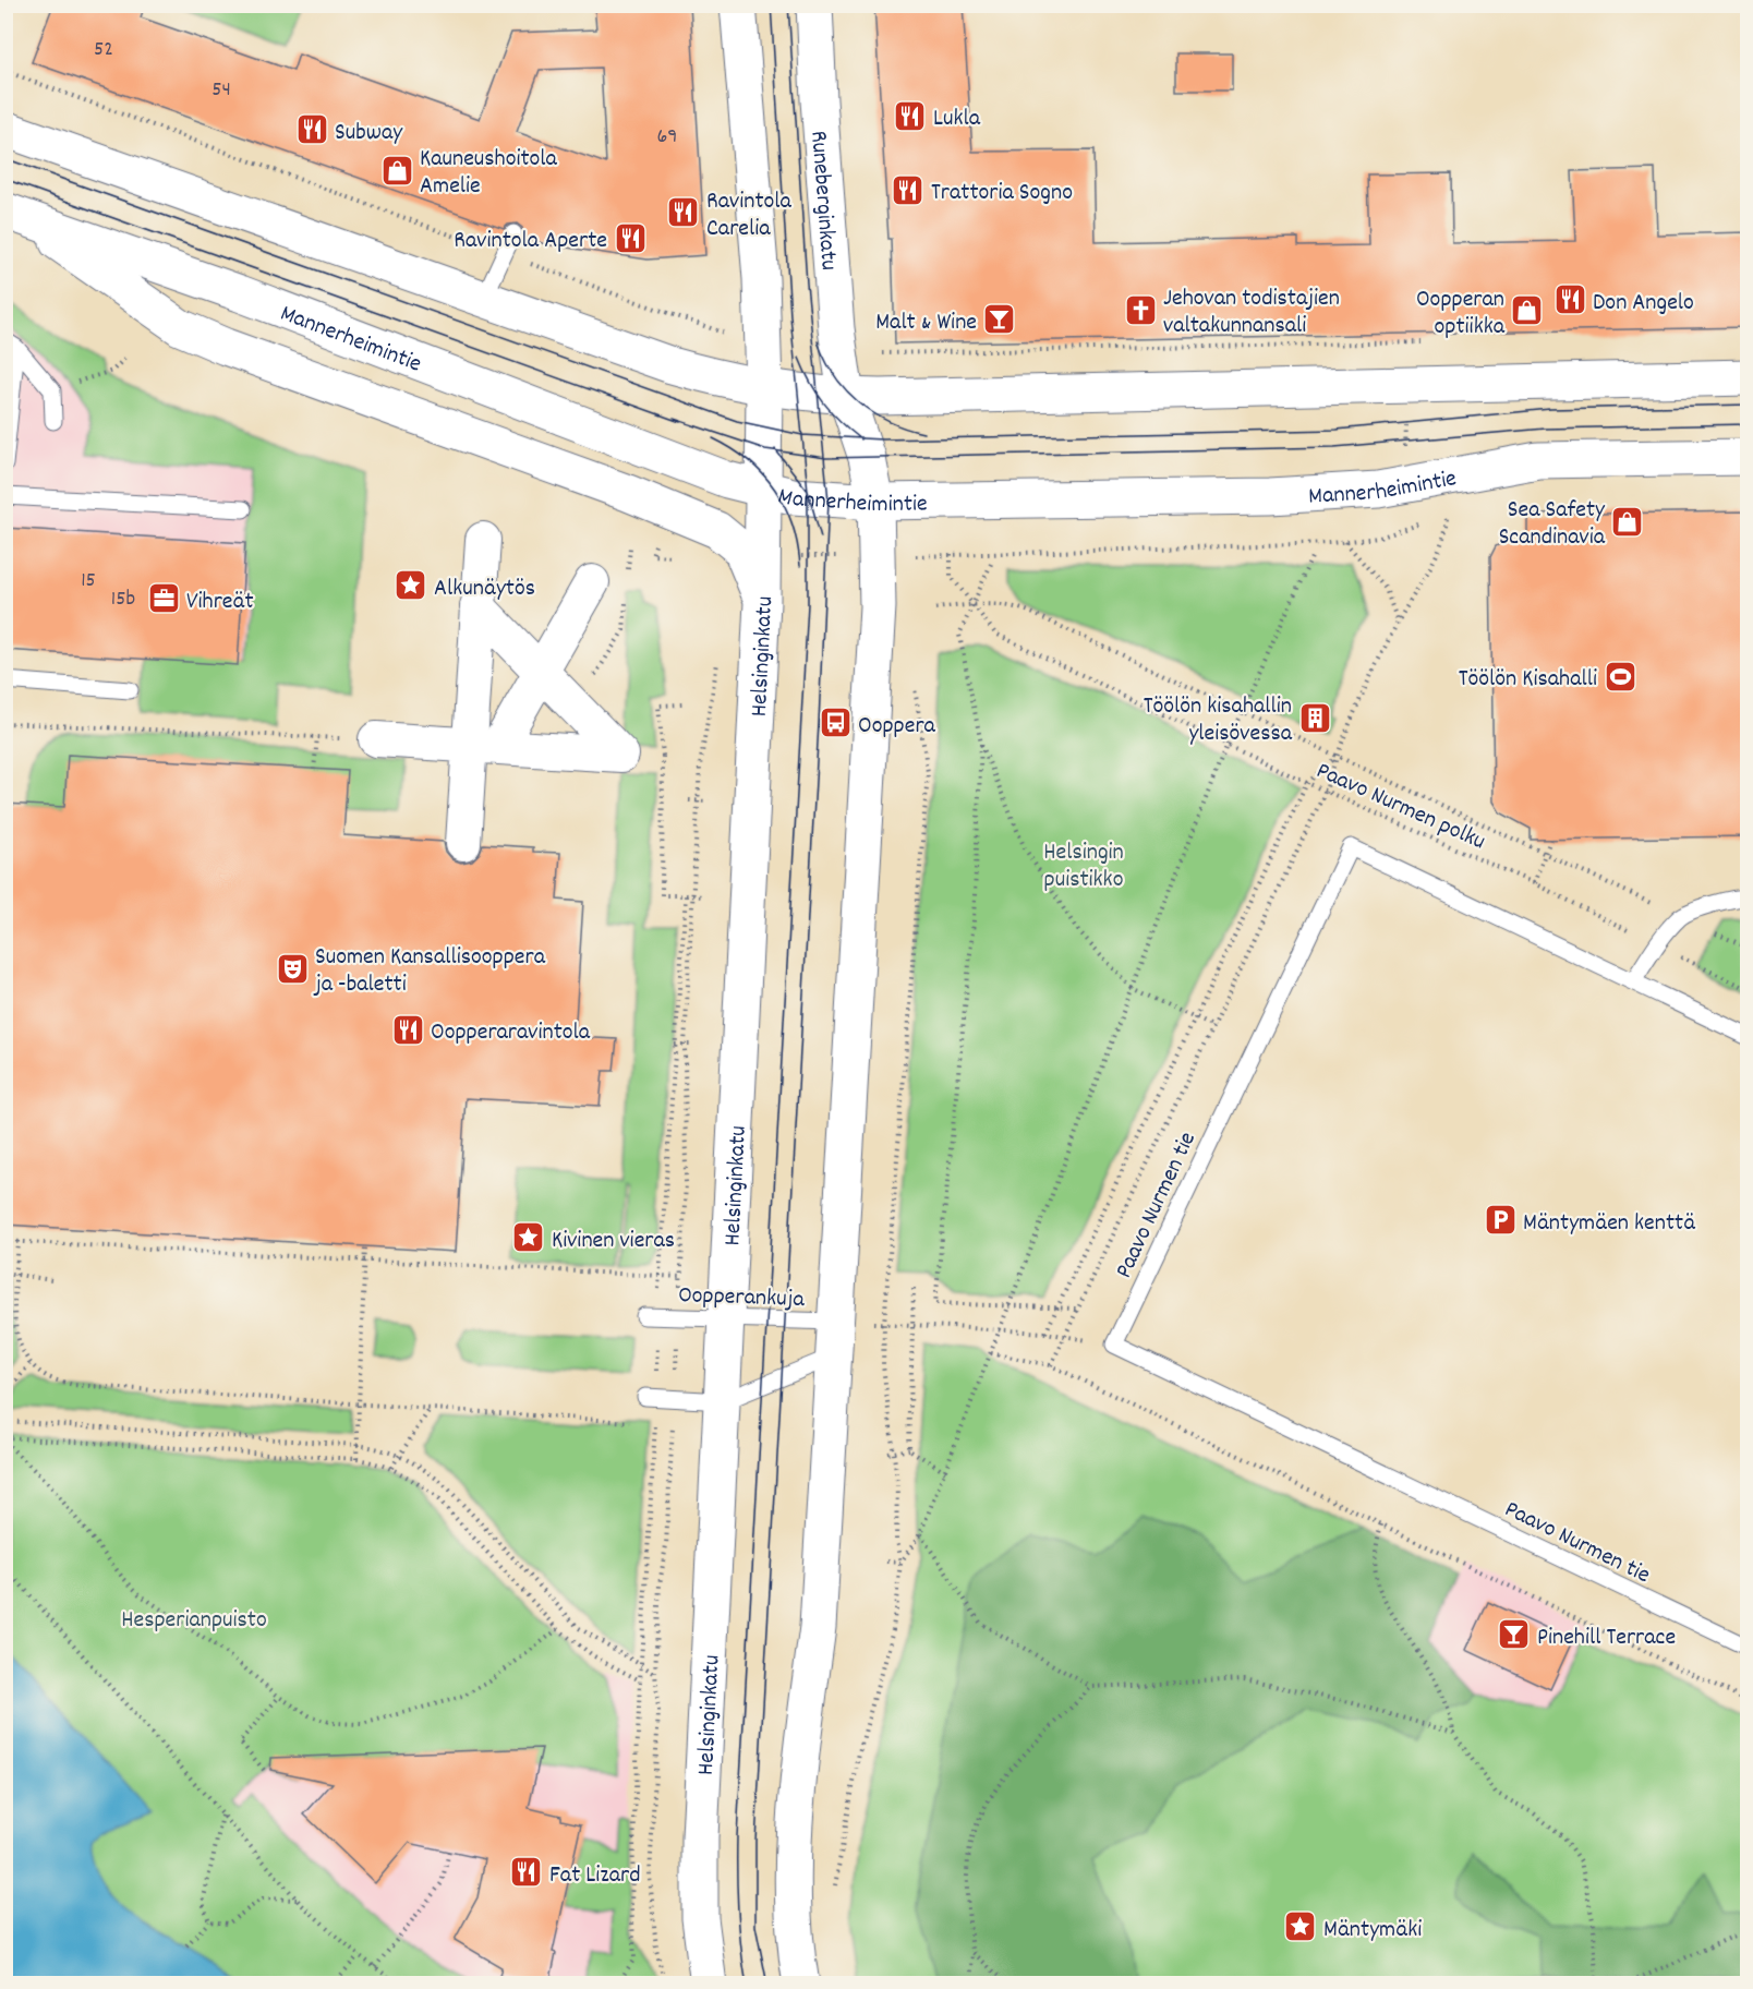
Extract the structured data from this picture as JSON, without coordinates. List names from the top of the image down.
{
  "streets": {
    "main road": ["Runeberginkatu", "Mannerheimintie", "Helsinginkatu"],
    "lane": ["Paavo Nurmen tie", "Oopperankuja"],
    "path": ["Paavo Nurmen polku"]
  },
  "crossings": [
    ["Mannerheimintie", "Helsinginkatu"],
    ["Helsinginkatu", "Oopperankuja"]
  ],
  "parks": ["Helsingin puistikko", "Hesperianpuisto"],
  "places": {
    "restaurant": [
      "Lukla",
      "Subway",
      "Trattoria Sogno",
      "Ravintola Carelia",
      "Ravintola Aperte",
      "Don Angelo",
      "Oopperaravintola",
      "Fat Lizard"
    ],
    "shop": ["Kauneushoitola Amelie", "Oopperan optiikka", "Sea Safety Scandinavia"],
    "church": ["Jehovan todistajien valtakunnansali"],
    "bar": ["Malt & Wine", "Pinehill Terrace"],
    "place": ["Alkunäytös", "Kivinen vieras", "Mäntymäki"],
    "office": ["Vihreät"],
    "sports": ["Töölön Kisahalli"],
    "building": ["Töölön kisahallin yleisövessa"],
    "bus stop": ["Ooppera"],
    "theatre": ["Suomen Kansallisooppera ja -baletti"],
    "parking": ["Mäntymäen kenttä"]
  },
  "house_numbers": [
    "52",
    "54",
    "69",
    "15",
    "15b"
  ]
}
